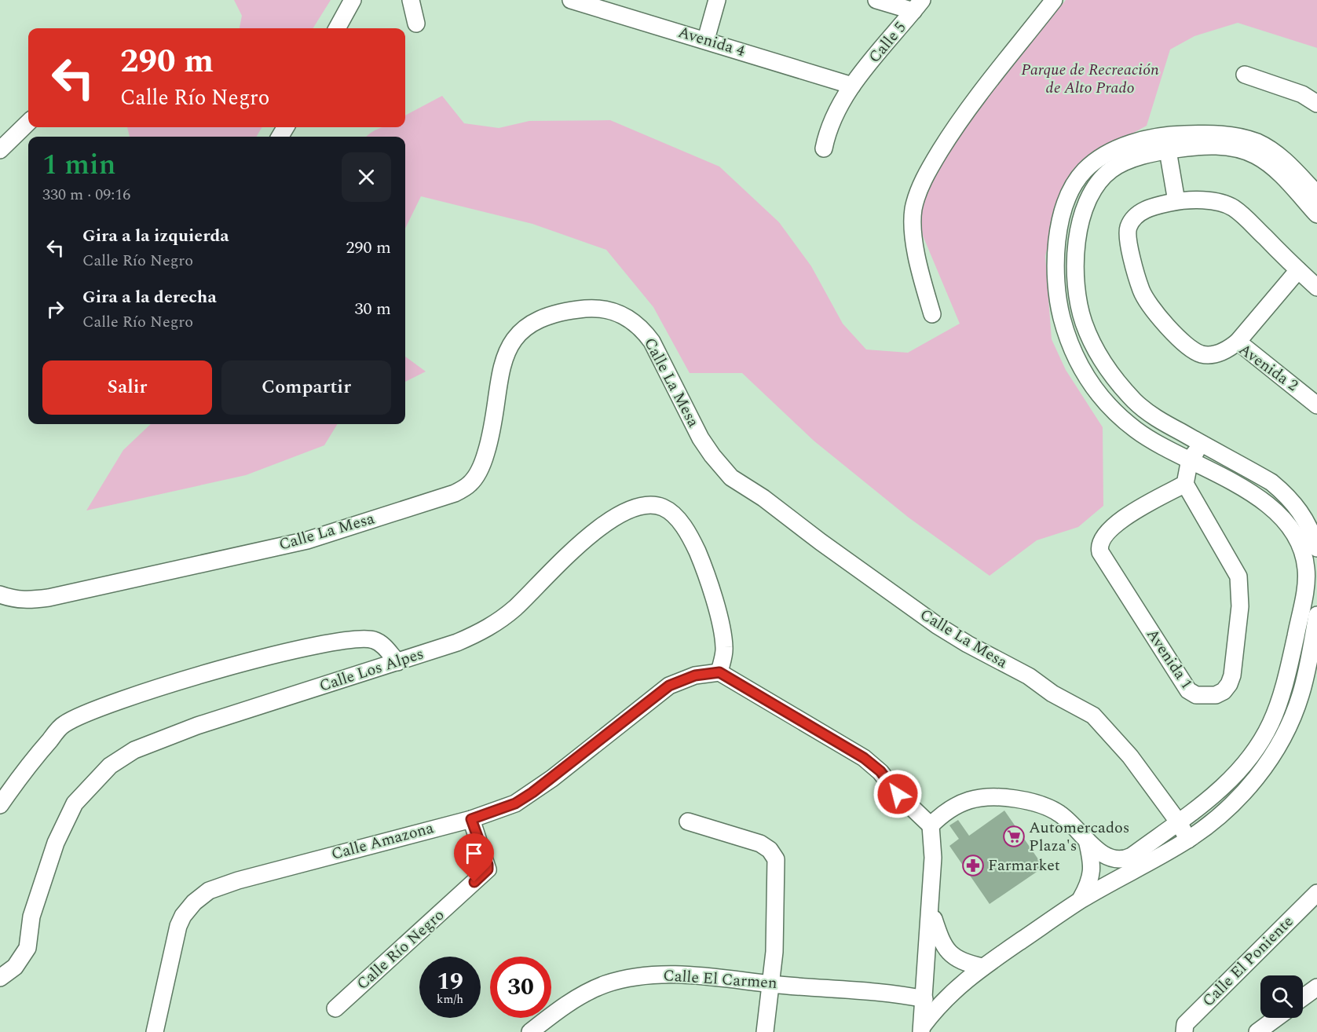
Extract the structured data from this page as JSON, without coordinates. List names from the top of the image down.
{
  "streets": {
    "street": [
      "Avenida 4",
      "Calle 5",
      "Avenida 2",
      "Calle La Mesa",
      "Avenida 1",
      "Calle Los Alpes",
      "Calle Amazona",
      "Calle Río Negro",
      "Calle El Poniente",
      "Calle El Carmen"
    ]
  },
  "crossings": [
    ["Avenida 4", "Calle 5"],
    ["Calle Los Alpes", "Calle Amazona"],
    ["Calle Amazona", "Calle Río Negro"]
  ],
  "parks": ["Parque de Recreación de Alto Prado"],
  "places": {
    "supermarket": ["Automercados Plaza's"],
    "pharmacy": ["Farmarket"]
  },
  "page": {
    "turn": ["290 m", "Calle Río Negro"],
    "heading": ["1 min", "330 m · 09:16"],
    "list": [
      {
        "name": "Gira a la izquierda",
        "note": "Calle Río Negro",
        "value": "290 m"
      },
      {
        "name": "Gira a la derecha",
        "note": "Calle Río Negro",
        "value": "30 m"
      }
    ],
    "buttons": ["Salir", "Compartir"],
    "speed": "19 km/h",
    "limit": "30"
  }
}
